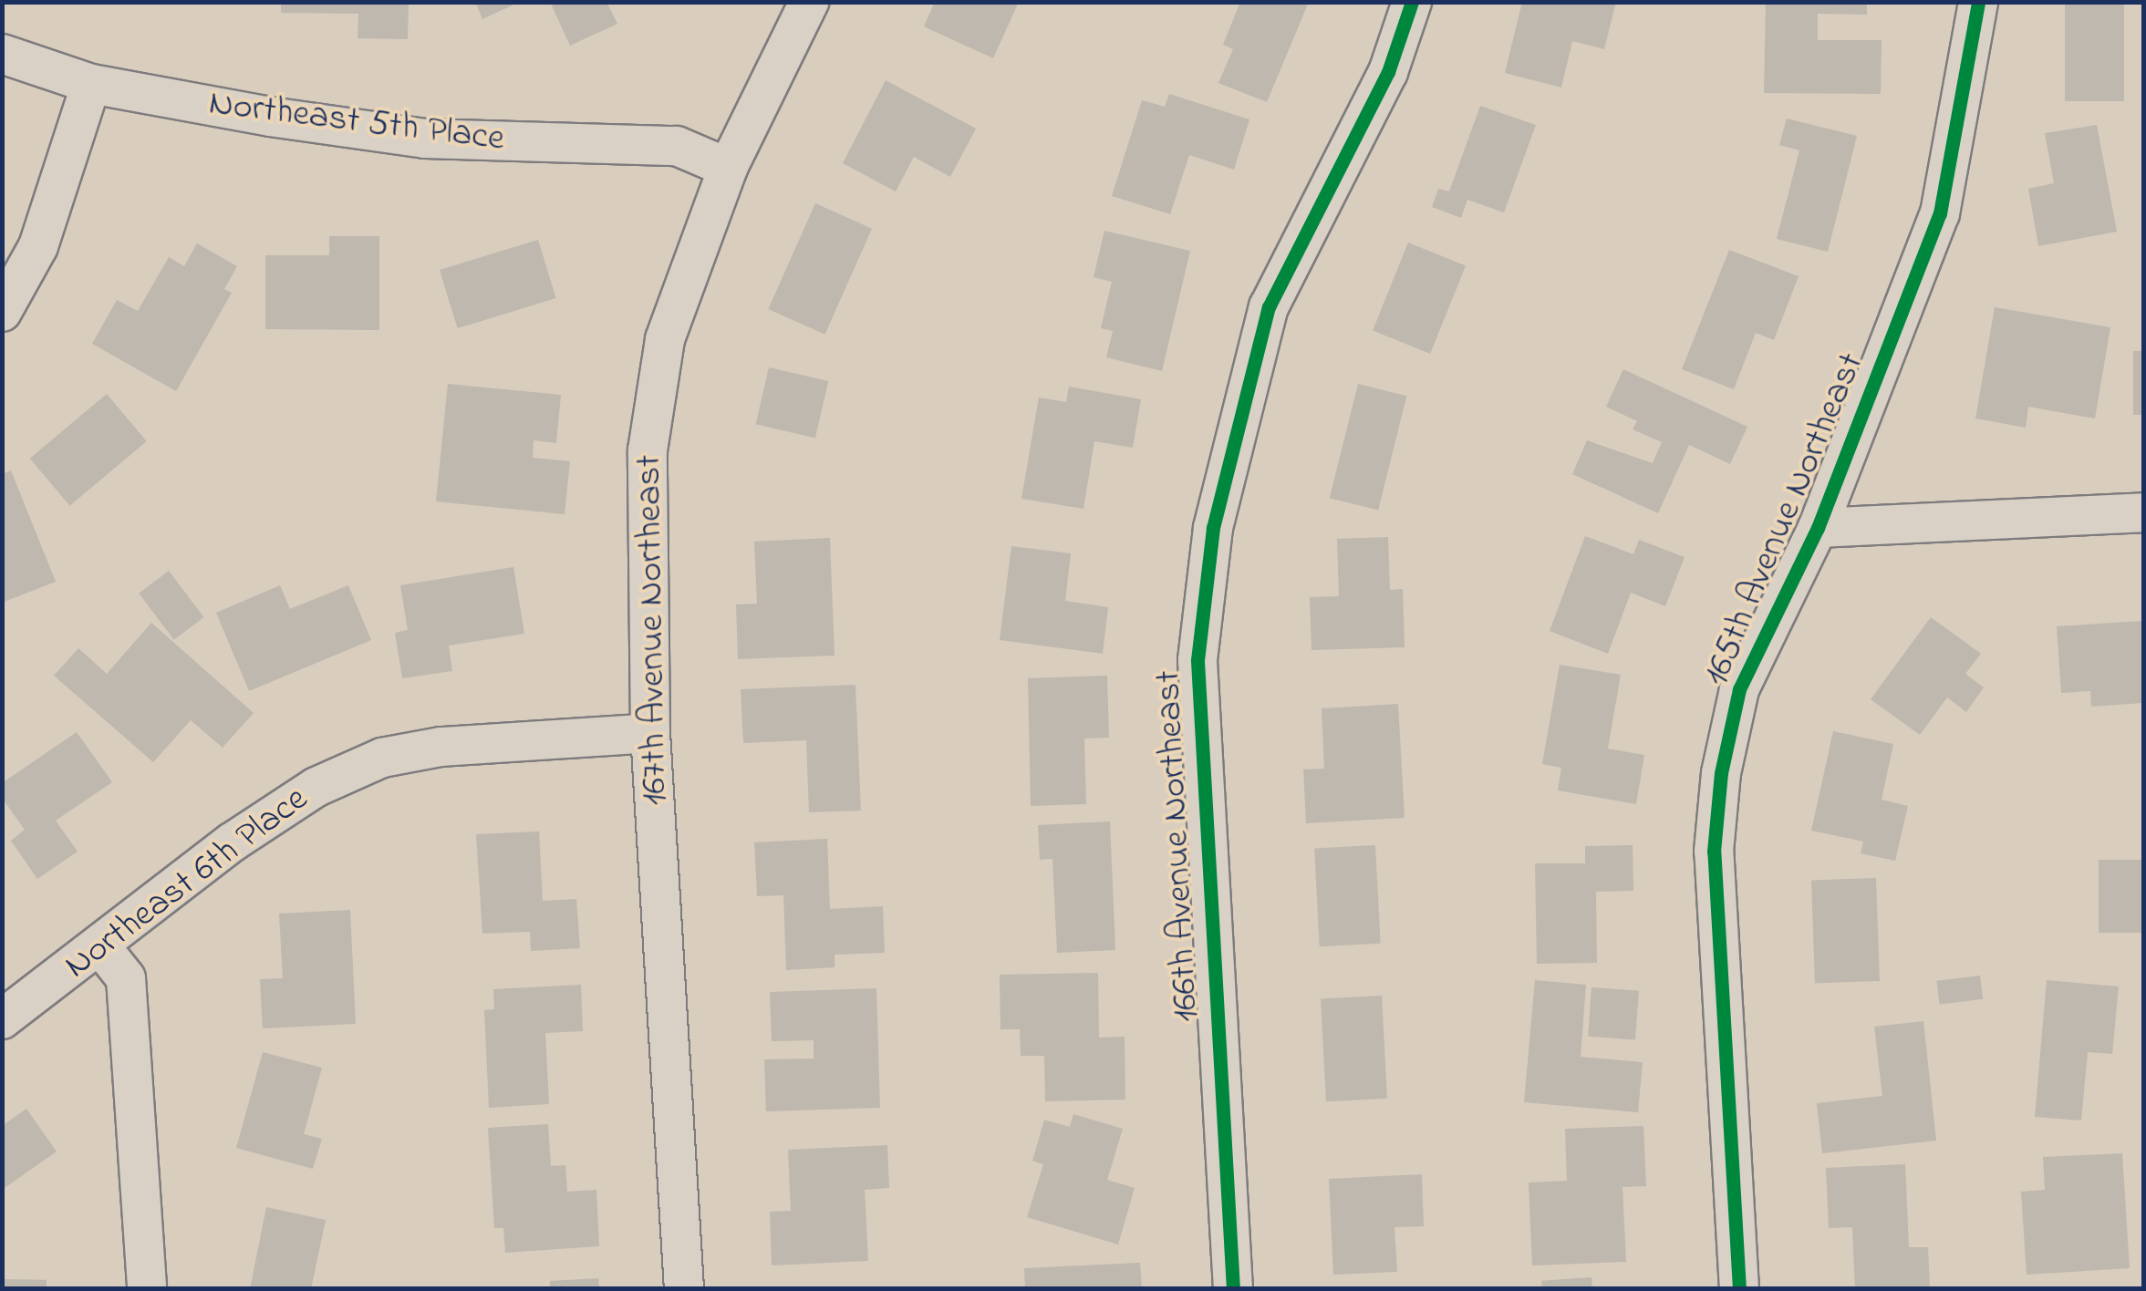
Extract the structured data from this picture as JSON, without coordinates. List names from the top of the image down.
{
  "streets": {
    "street": [
      "Northeast 5th Place",
      "165th Avenue Northeast",
      "167th Avenue Northeast",
      "166th Avenue Northeast",
      "Northeast 6th Place"
    ]
  },
  "crossings": [
    ["Northeast 5th Place", "167th Avenue Northeast"],
    ["167th Avenue Northeast", "Northeast 6th Place"]
  ]
}
